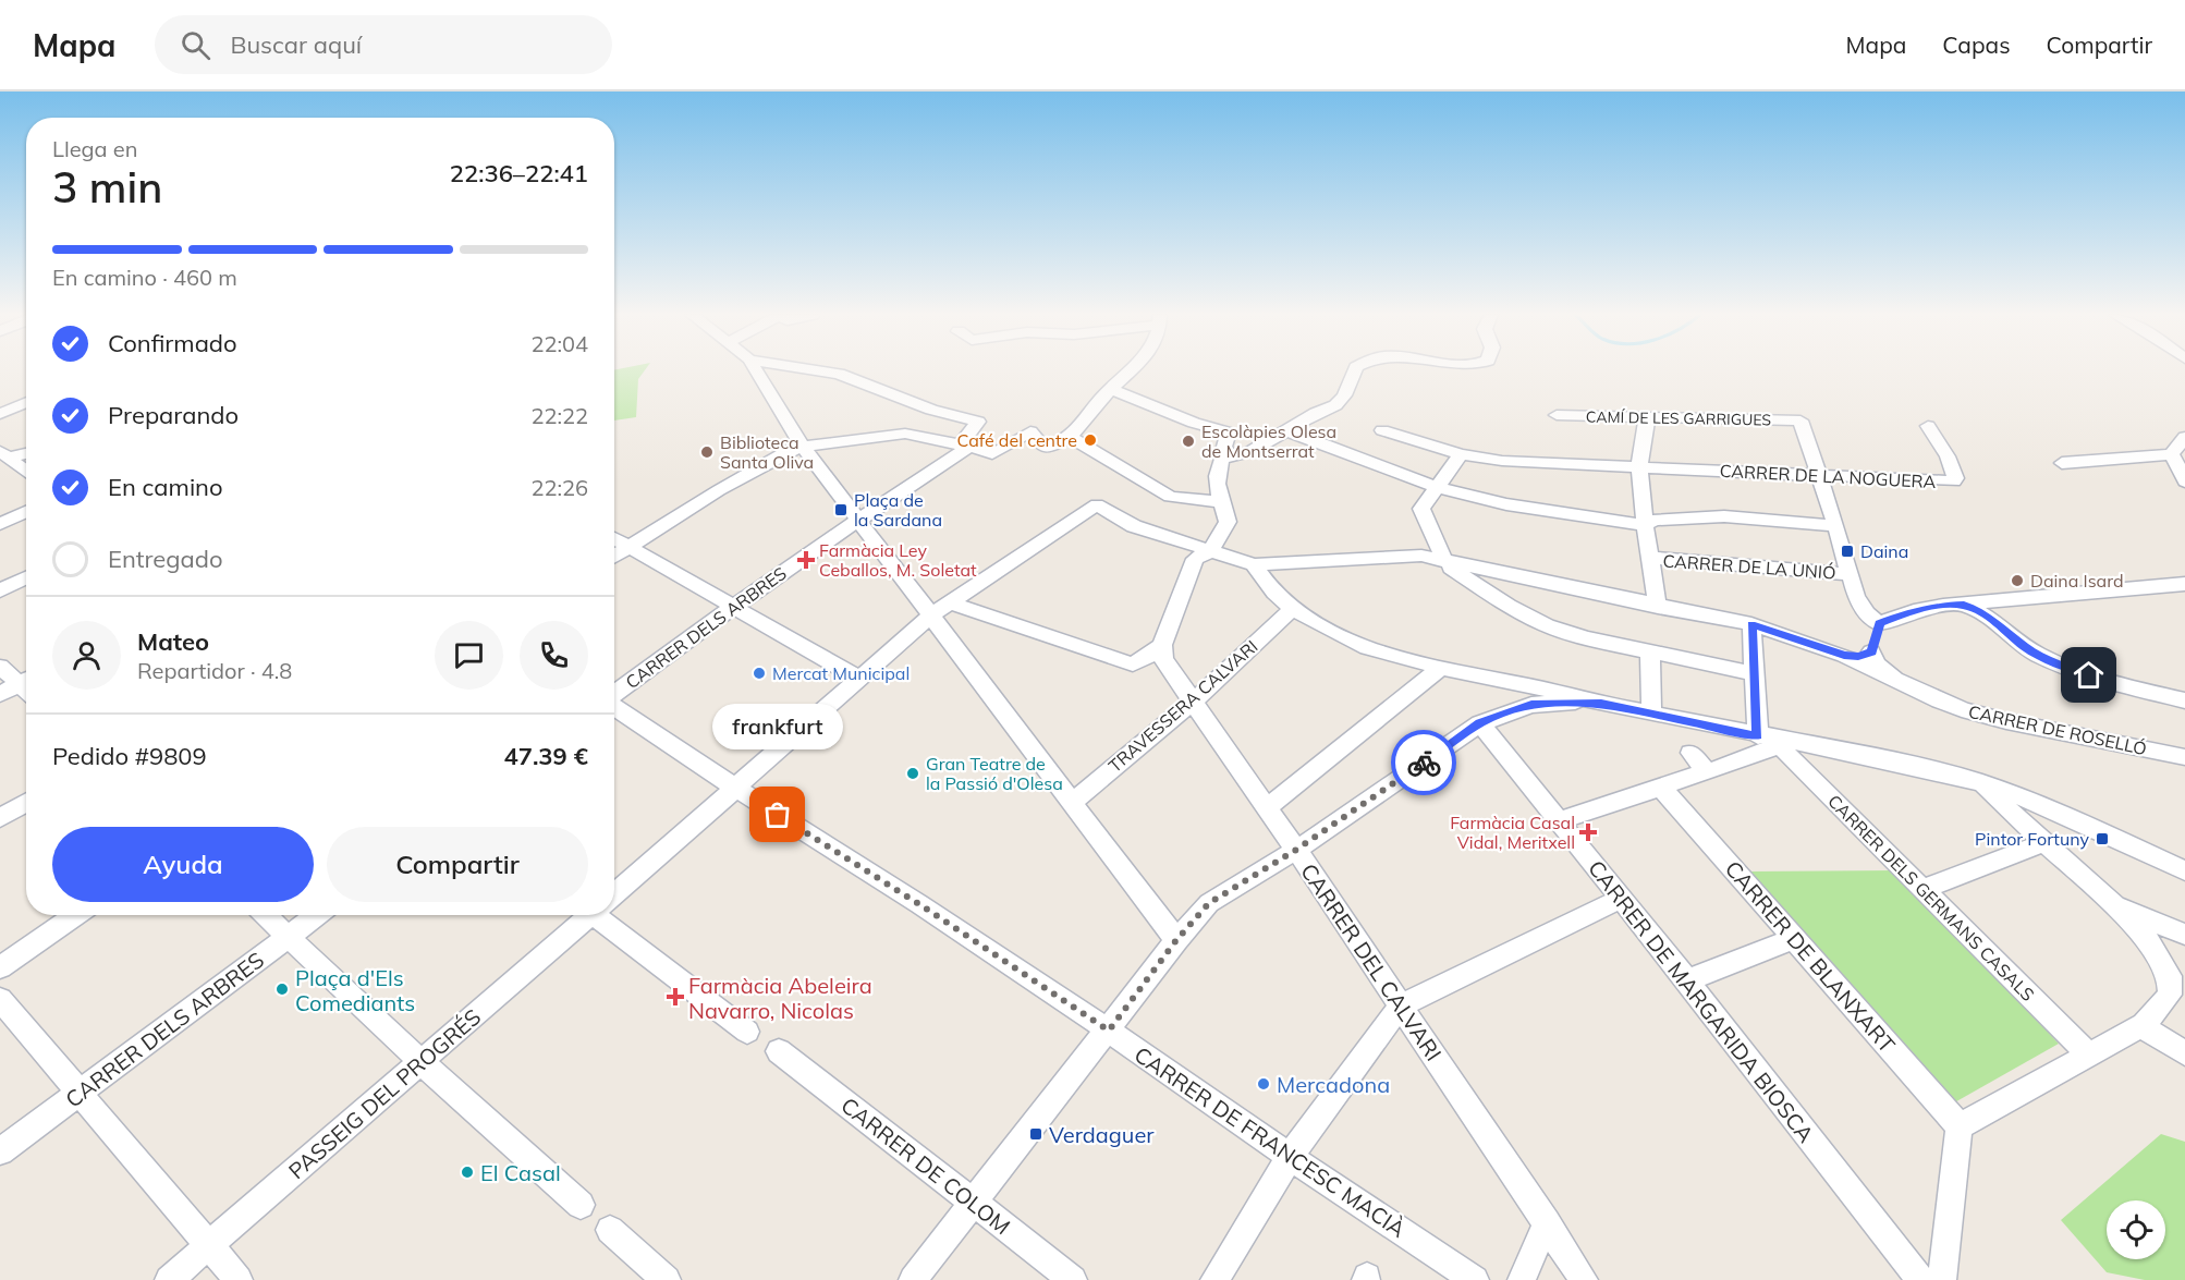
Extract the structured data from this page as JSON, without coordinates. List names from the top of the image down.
{
  "streets": {
    "street": [
      "CAMÍ DE LES GARRIGUES",
      "CARRER DE LA NOGUERA",
      "CARRER DE LA UNIÓ",
      "CARRER DELS ARBRES",
      "TRAVESSERA CALVARI",
      "CARRER DE ROSELLÓ",
      "CARRER DELS GERMANS CASALS",
      "CARRER DE BLANXART",
      "CARRER DEL CALVARI",
      "CARRER DE MARGARIDA BIOSCA",
      "PASSEIG DEL PROGRÉS",
      "CARRER DE FRANCESC MACIÀ",
      "CARRER DE COLOM"
    ]
  },
  "crossings": [
    ["CAMÍ DE LES GARRIGUES", "CARRER DE LA NOGUERA"],
    ["TRAVESSERA CALVARI", "CARRER DEL CALVARI"],
    ["PASSEIG DEL PROGRÉS", "CARRER DE FRANCESC MACIÀ"]
  ],
  "places": {
    "other": [
      "Café del centre",
      "Escolàpies Olesa de Montserrat",
      "Biblioteca Santa Oliva",
      "Daina Isard",
      "Mercat Municipal",
      "Gran Teatre de la Passió d'Olesa",
      "frankfurt",
      "Plaça d'Els Comediants",
      "Mercadona",
      "El Casal"
    ],
    "transit": [
      "Plaça de la Sardana",
      "Daina",
      "Pintor Fortuny",
      "Verdaguer"
    ],
    "health": ["Farmàcia Ley Ceballos, M. Soletat", "Farmàcia Casal Vidal, Meritxell", "Farmàcia Abeleira Navarro, Nicolas"]
  },
  "page": {
    "header": "Mapa",
    "search": "Buscar aquí",
    "nav": ["Mapa", "Capas", "Compartir"],
    "heading": ["3 min", "Llega en", "22:36–22:41"],
    "panel": [
      "Mateo",
      "Repartidor · 4.8",
      "Pedido #9809",
      "47.39 €"
    ],
    "bar": "En camino · 460 m",
    "list": [
      ["Confirmado", "22:04"],
      ["Preparando", "22:22"],
      ["En camino", "22:26"],
      "Entregado"
    ],
    "bubble": "frankfurt",
    "buttons": ["Ayuda", "Compartir"]
  }
}
